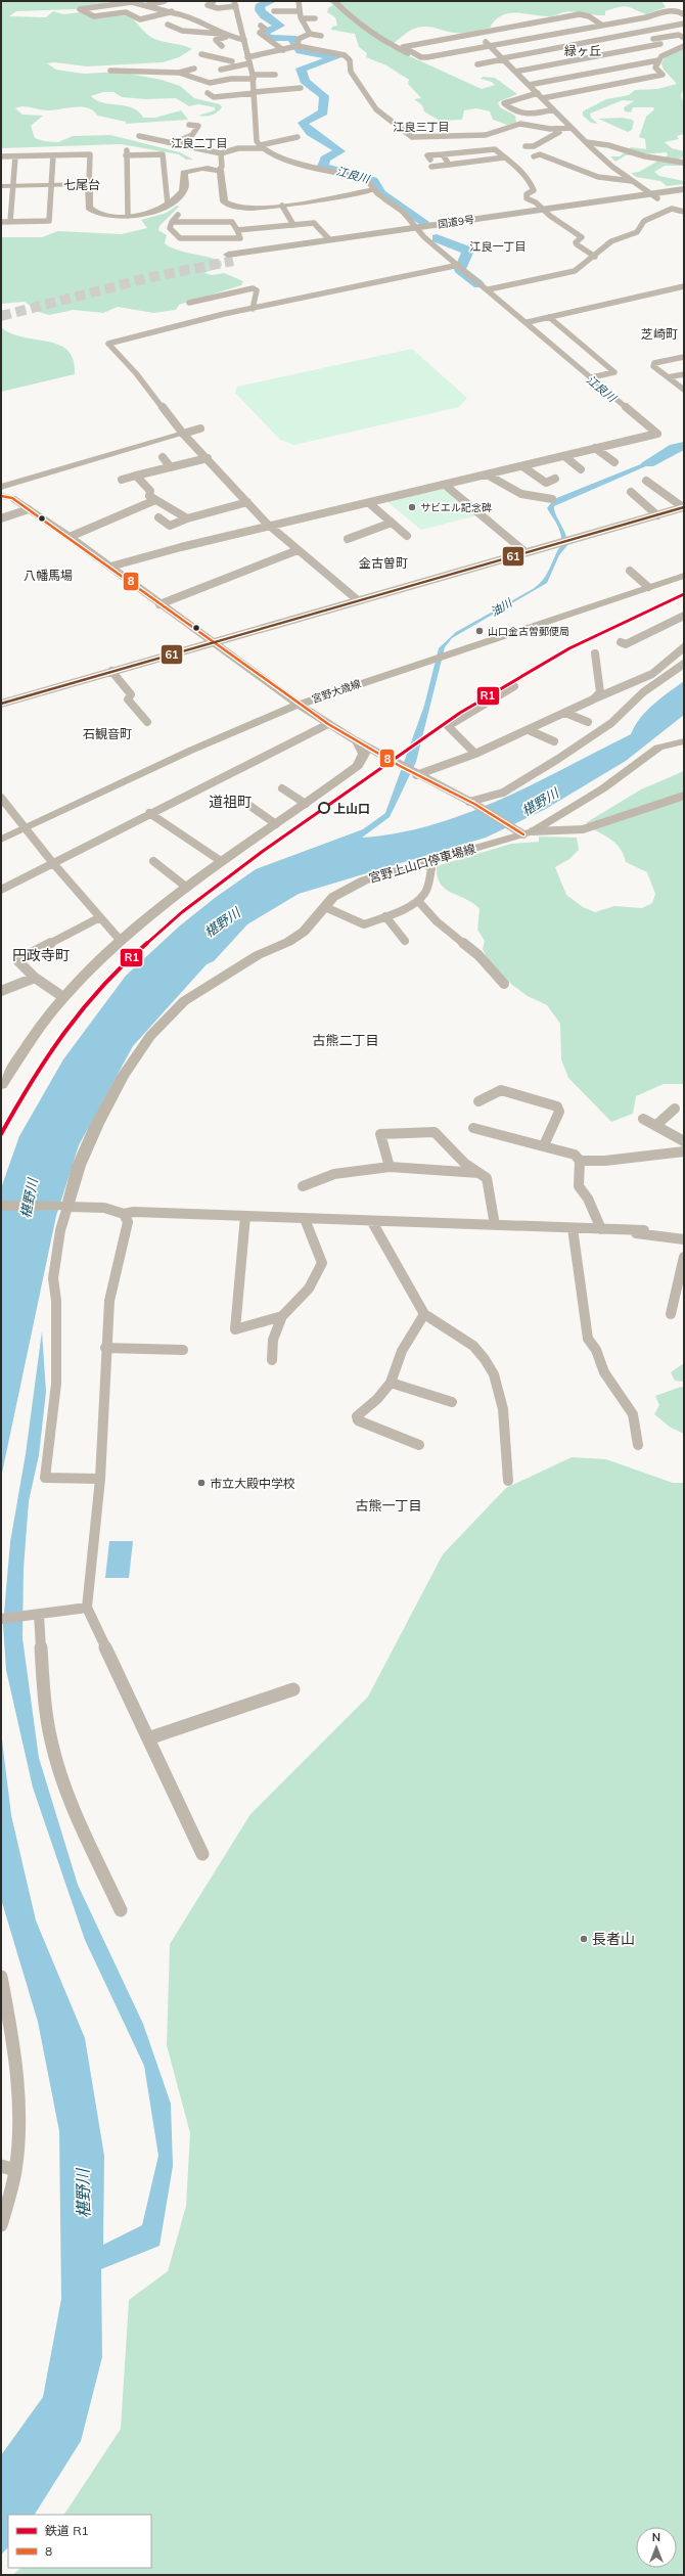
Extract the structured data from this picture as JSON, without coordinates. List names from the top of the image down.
{
  "streets": {
    "highway": ["国道9号"],
    "street": ["宮野大歳線", "宮野上山口停車場線"]
  },
  "districts": [
    "緑ヶ丘",
    "江良三丁目",
    "江良二丁目",
    "七尾台",
    "江良一丁目",
    "芝崎町",
    "金古曽町",
    "八幡馬場",
    "石観音町",
    "道祖町",
    "円政寺町",
    "古熊二丁目",
    "古熊一丁目"
  ],
  "water": ["江良川", "油川", "椹野川"],
  "places": [
    "サビエル記念碑",
    "山口金古曽郵便局",
    "上山口",
    "市立大殿中学校",
    "長者山"
  ],
  "lines": ["transit line 8", "transit line 61", "rail line R1"],
  "legend": ["鉄道 R1", "8"],
  "north": "top"
}
